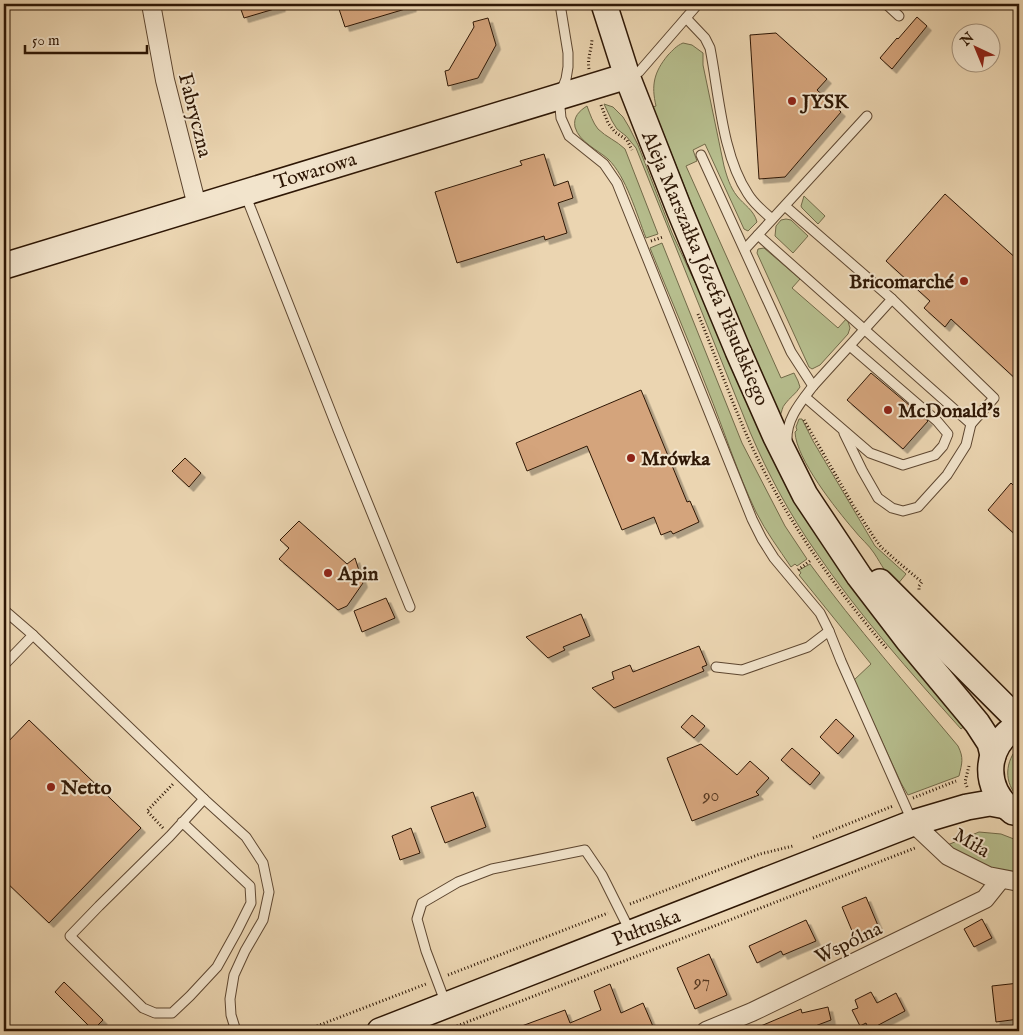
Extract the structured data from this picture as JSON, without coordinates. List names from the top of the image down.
{
  "streets": {
    "main road": ["Towarowa", "Aleja Marszałka Józefa Piłsudskiego", "Pułtuska"],
    "street": ["Fabryczna", "Miła", "Wspólna"]
  },
  "crossings": [
    ["Fabryczna", "Towarowa"],
    ["Towarowa", "Aleja Marszałka Józefa Piłsudskiego"],
    ["Aleja Marszałka Józefa Piłsudskiego", "Pułtuska"],
    ["Miła", "Pułtuska"],
    ["Miła", "Wspólna"]
  ],
  "places": [
    "JYSK",
    "Bricomarché",
    "McDonald's",
    "Mrówka",
    "Apin",
    "Netto"
  ],
  "house_numbers": ["90", "97"],
  "scale_bar": "50 m",
  "north": "top left"
}
